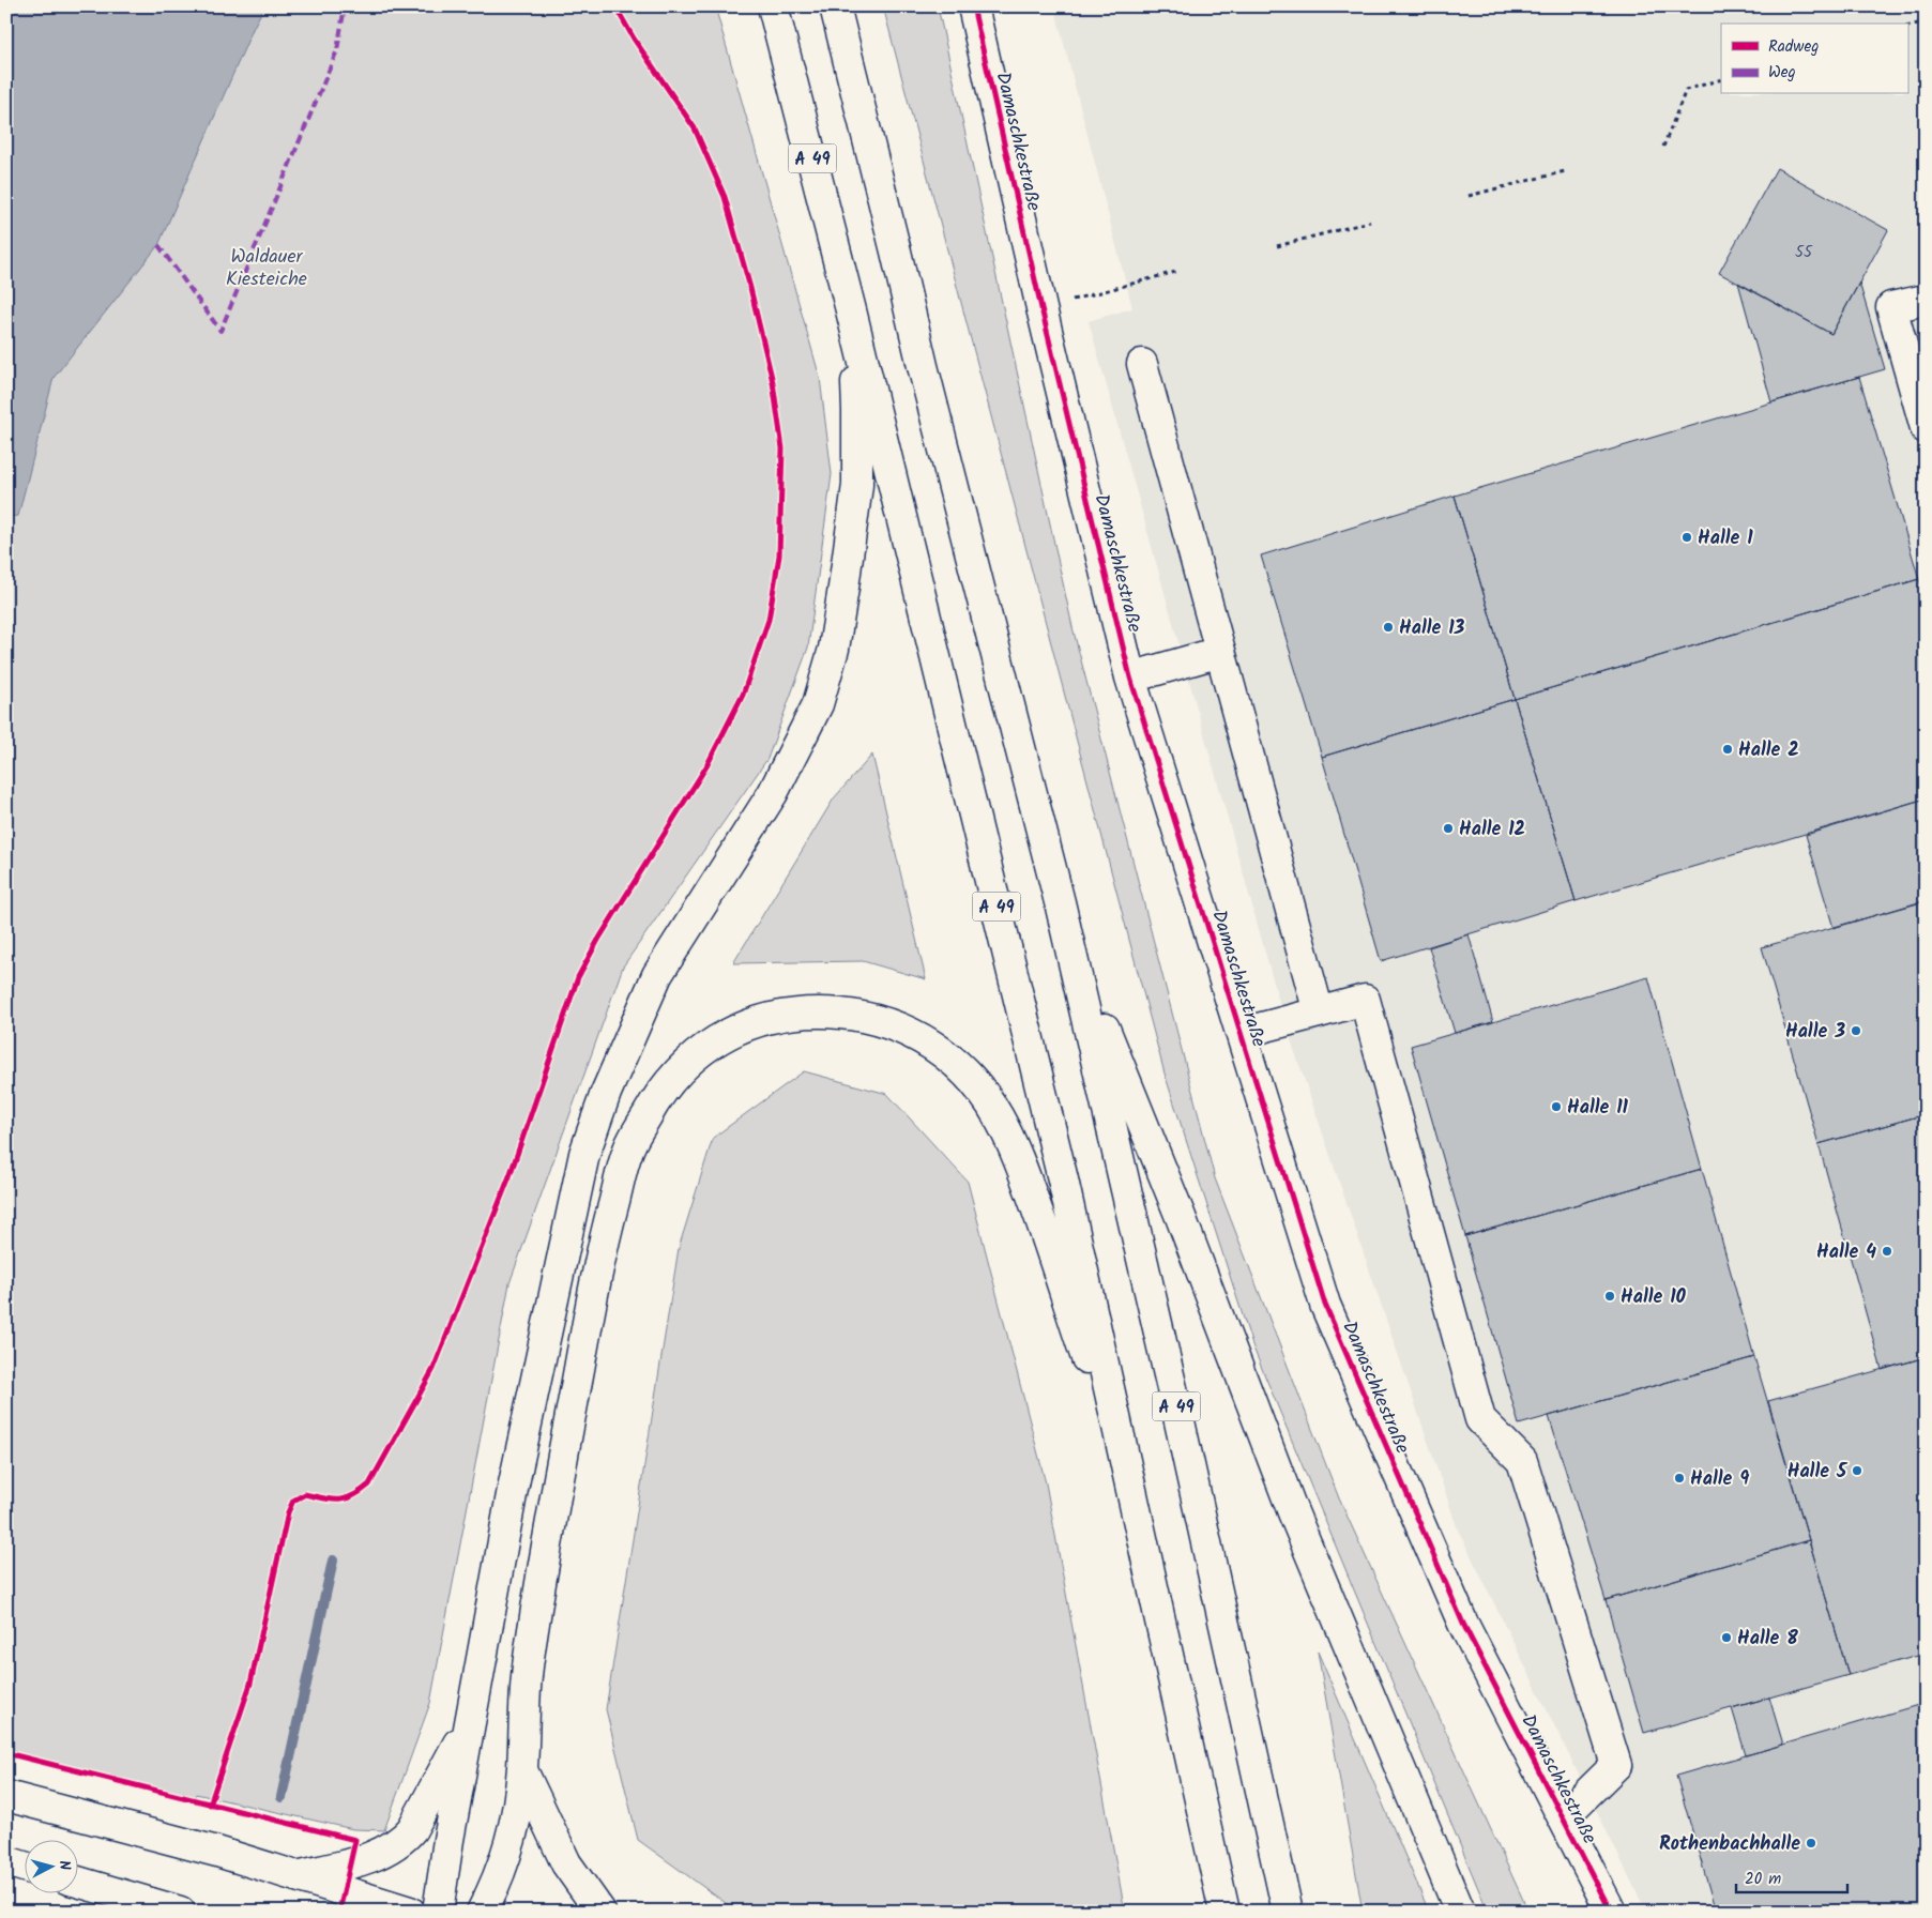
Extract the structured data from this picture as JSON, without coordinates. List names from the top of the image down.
{
  "streets": {
    "main road": ["Damaschkestraße", "A 49"]
  },
  "parks": ["Waldauer Kiesteiche"],
  "places": [
    "Halle 1",
    "Halle 13",
    "Halle 2",
    "Halle 12",
    "Halle 3",
    "Halle 11",
    "Halle 4",
    "Halle 10",
    "Halle 5",
    "Halle 9",
    "Halle 8",
    "Rothenbachhalle"
  ],
  "house_numbers": ["55"],
  "legend": ["Radweg", "Weg"],
  "scale_bar": "20 m",
  "north": "right"
}
